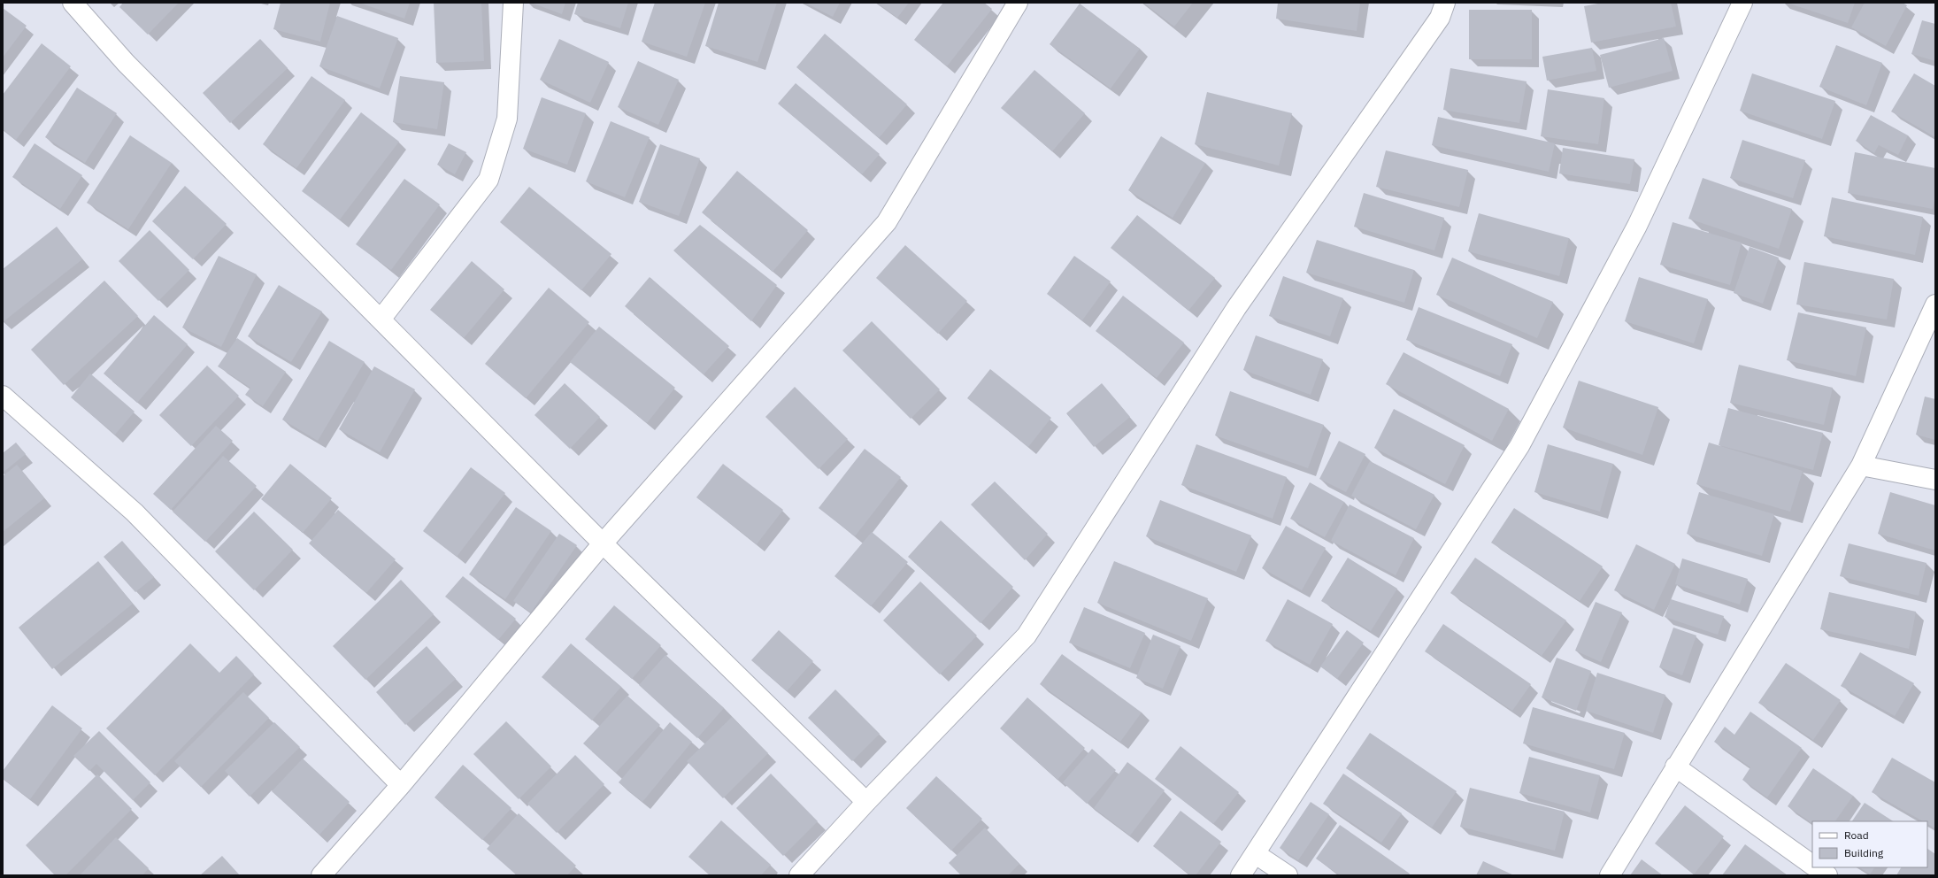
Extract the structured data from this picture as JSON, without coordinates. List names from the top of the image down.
{
  "legend": ["Road", "Building"]
}
